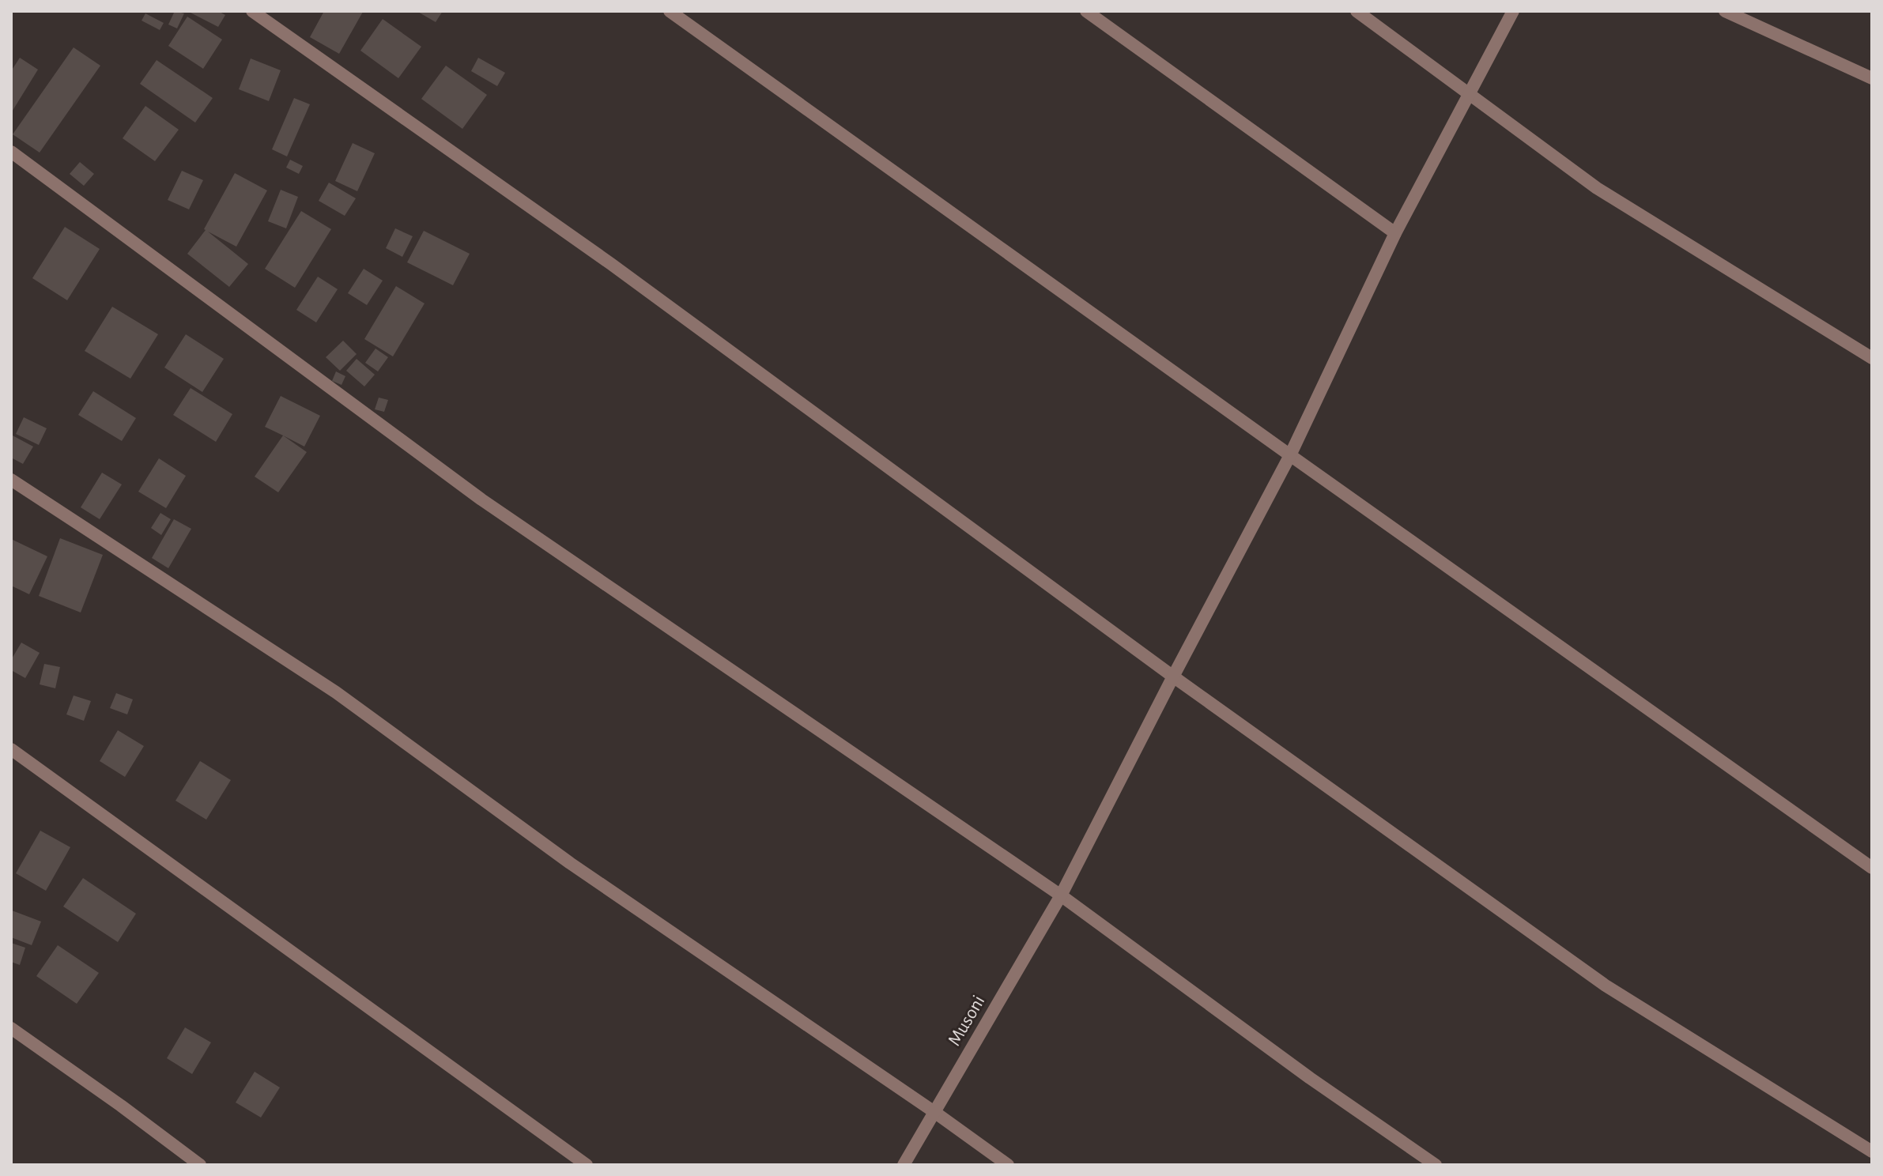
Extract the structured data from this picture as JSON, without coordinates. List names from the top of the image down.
{
  "streets": {
    "street": ["Musoni"]
  }
}
